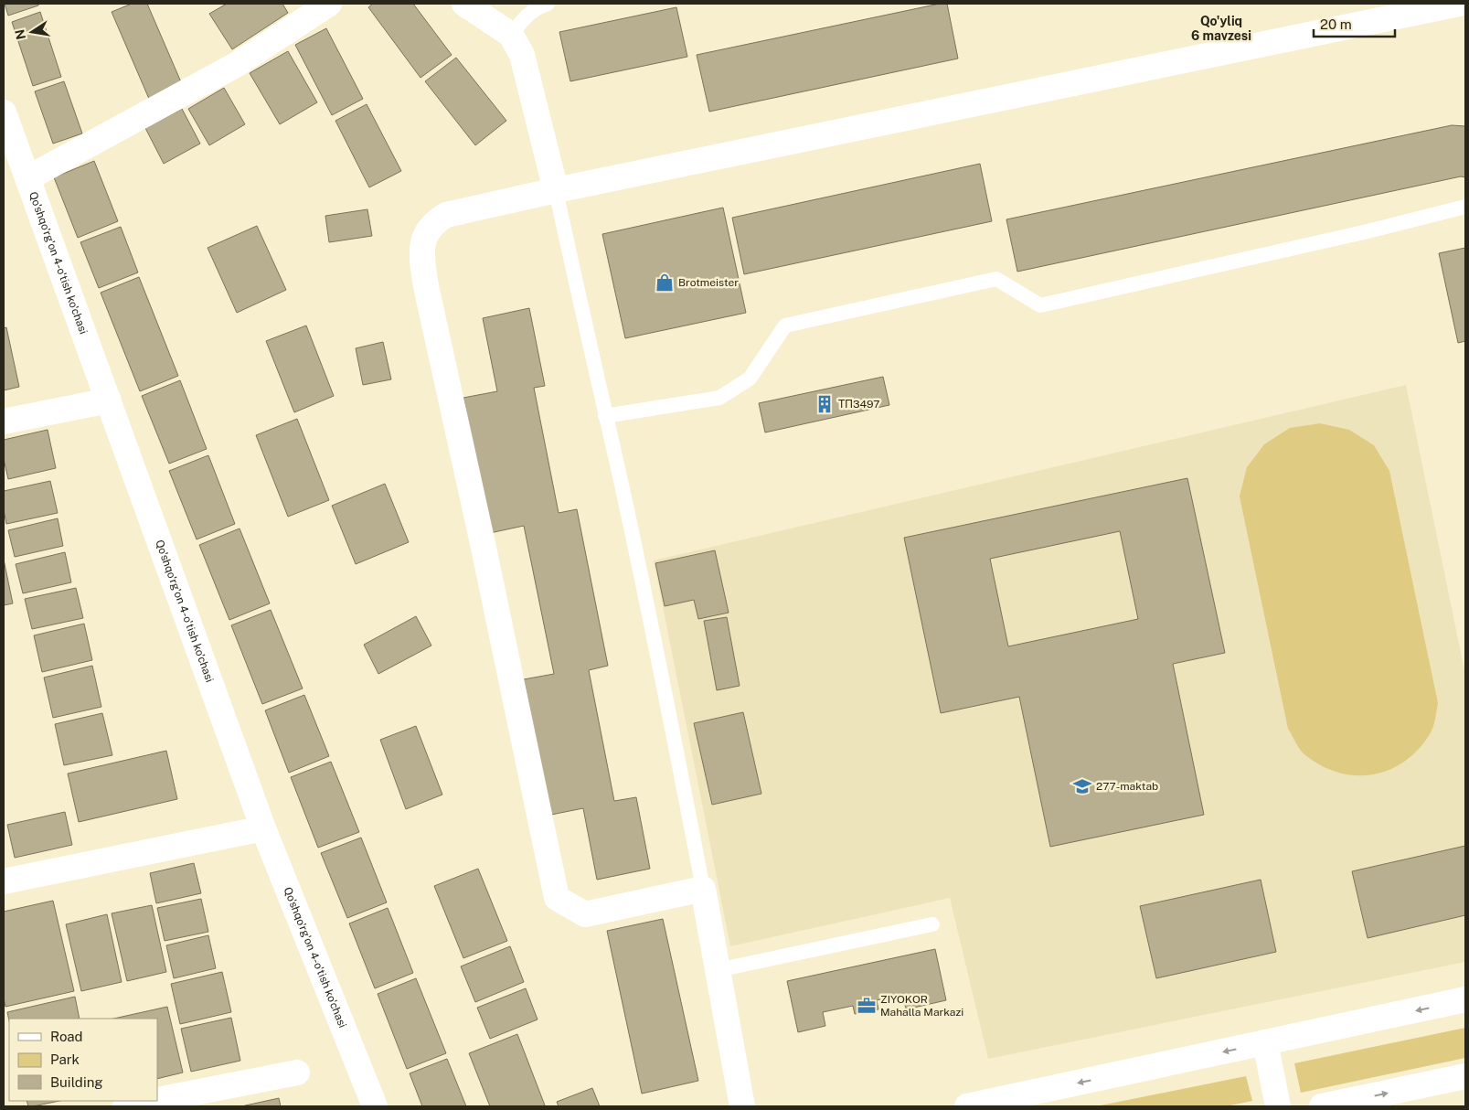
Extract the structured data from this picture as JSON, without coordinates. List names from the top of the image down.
{
  "streets": {
    "street": ["Qo'shqo'rg'on 4-o'tish ko'chasi"]
  },
  "districts": ["Qo'yliq 6 mavzesi"],
  "places": {
    "shop": ["Brotmeister"],
    "building": ["ТП3497"],
    "school or university": ["277-maktab"],
    "office": ["ZIYOKOR Mahalla Markazi"]
  },
  "legend": ["Road", "Park", "Building"],
  "scale_bar": "20 m",
  "north": "left"
}
